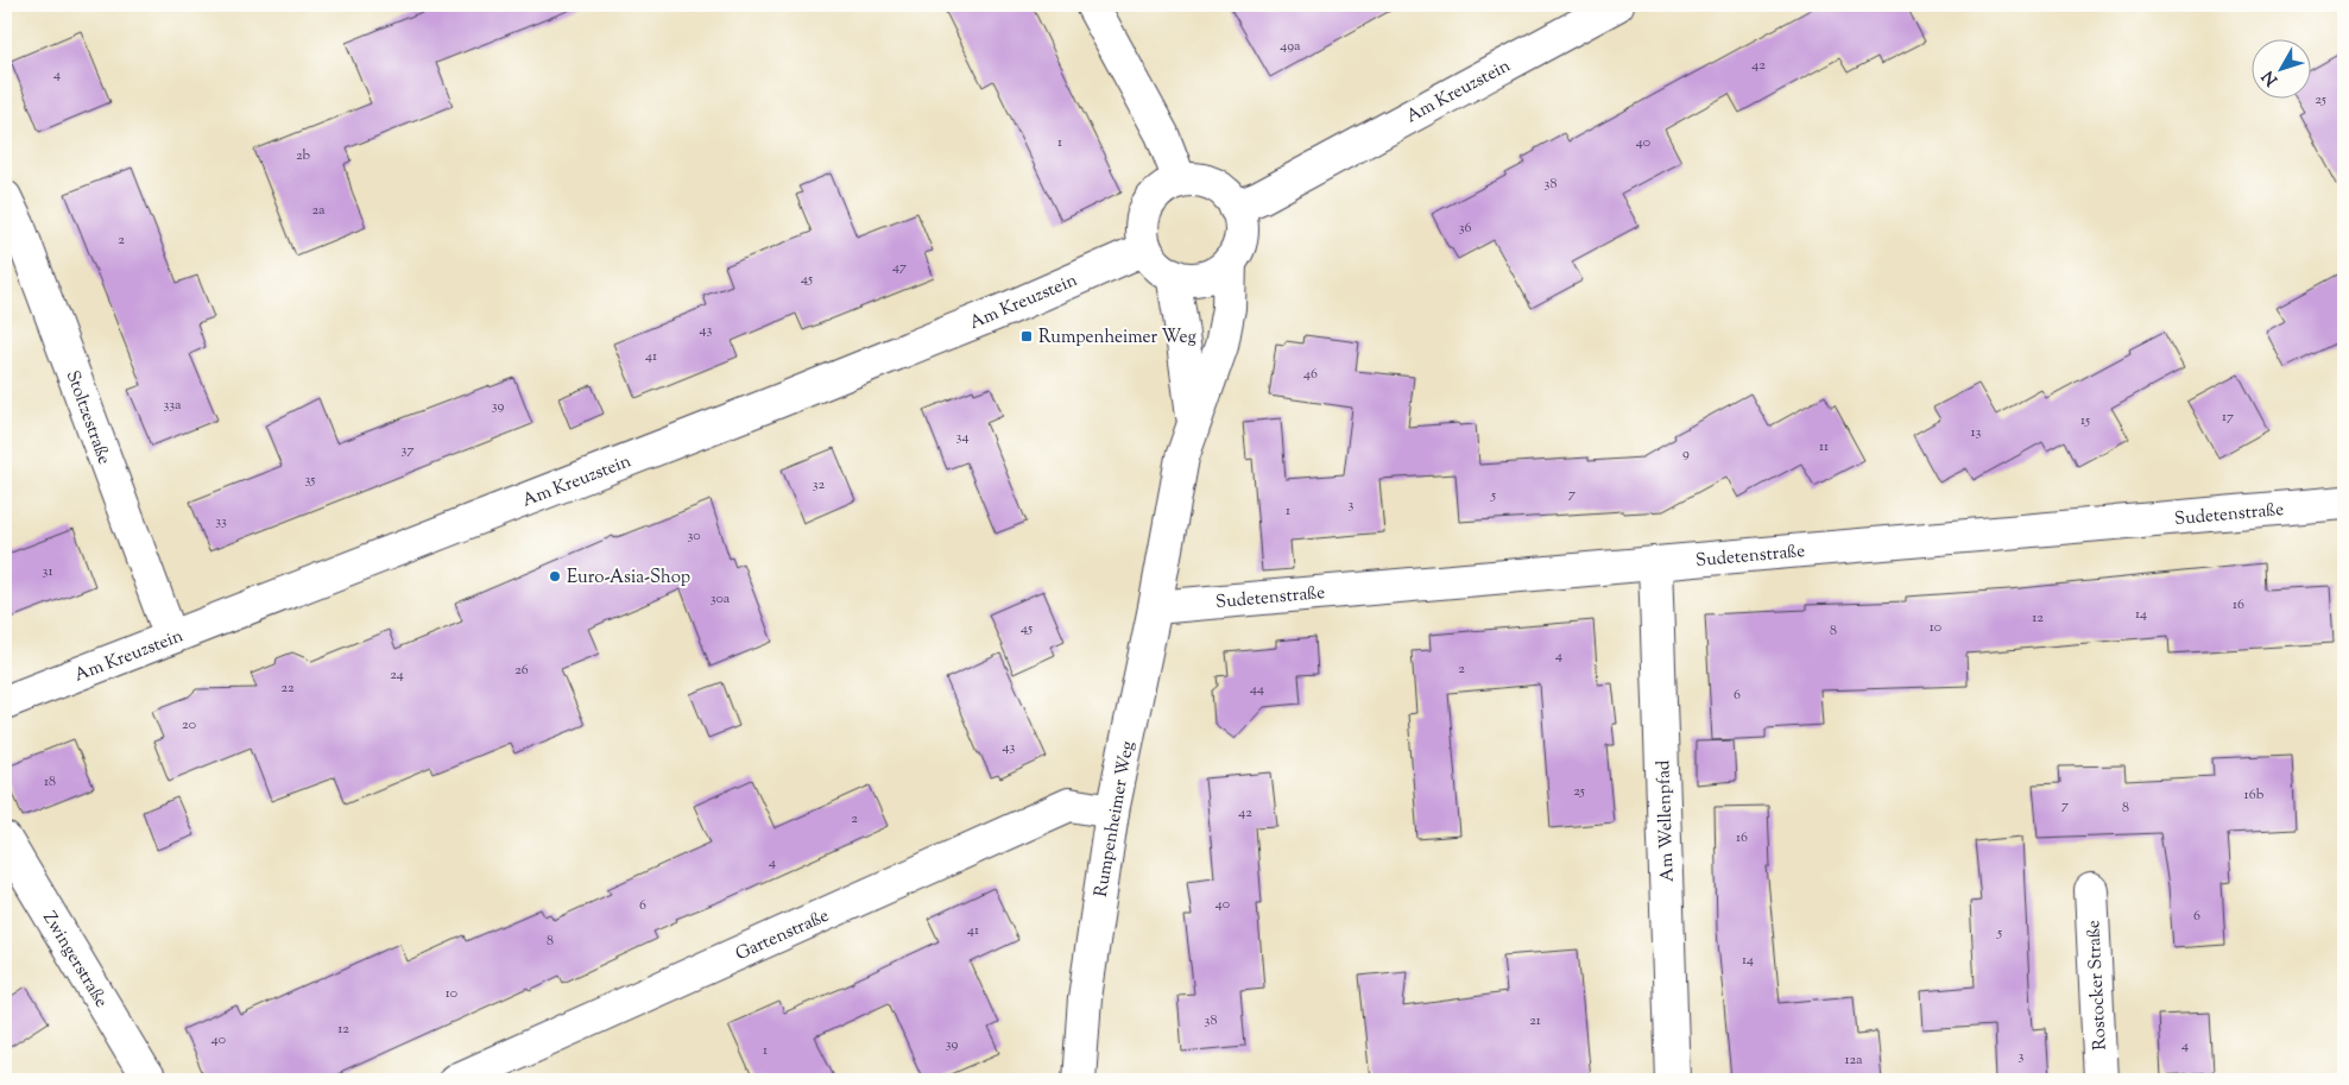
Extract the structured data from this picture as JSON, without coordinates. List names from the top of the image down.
{
  "streets": {
    "street": [
      "Am Kreuzstein",
      "Stoltzestraße",
      "Sudetenstraße",
      "Rumpenheimer Weg",
      "Am Wellenpfad",
      "Gartenstraße",
      "Zwingerstraße",
      "Rostocker Straße"
    ]
  },
  "crossings": [
    ["Am Kreuzstein", "Stoltzestraße"],
    ["Am Kreuzstein", "Rumpenheimer Weg"],
    ["Sudetenstraße", "Rumpenheimer Weg"],
    ["Sudetenstraße", "Am Wellenpfad"],
    ["Rumpenheimer Weg", "Gartenstraße"]
  ],
  "places": {
    "transit": ["Rumpenheimer Weg"],
    "other": ["Euro-Asia-Shop"]
  },
  "house_numbers": [
    "49a",
    "42",
    "4",
    "25",
    "1",
    "40",
    "2b",
    "38",
    "2a",
    "36",
    "2",
    "47",
    "45",
    "43",
    "41",
    "46",
    "33a",
    "39",
    "17",
    "15",
    "13",
    "34",
    "11",
    "37",
    "9",
    "35",
    "32",
    "7",
    "5",
    "3",
    "1",
    "33",
    "30",
    "31",
    "30a",
    "16",
    "14",
    "12",
    "10",
    "45",
    "8",
    "4",
    "2",
    "26",
    "24",
    "22",
    "44",
    "6",
    "20",
    "43",
    "18",
    "25",
    "16b",
    "7",
    "8",
    "42",
    "2",
    "16",
    "4",
    "40",
    "6",
    "6",
    "41",
    "5",
    "8",
    "14",
    "10",
    "38",
    "21",
    "12",
    "40",
    "39",
    "4",
    "1",
    "3",
    "12a"
  ],
  "north": "bottom left"
}
